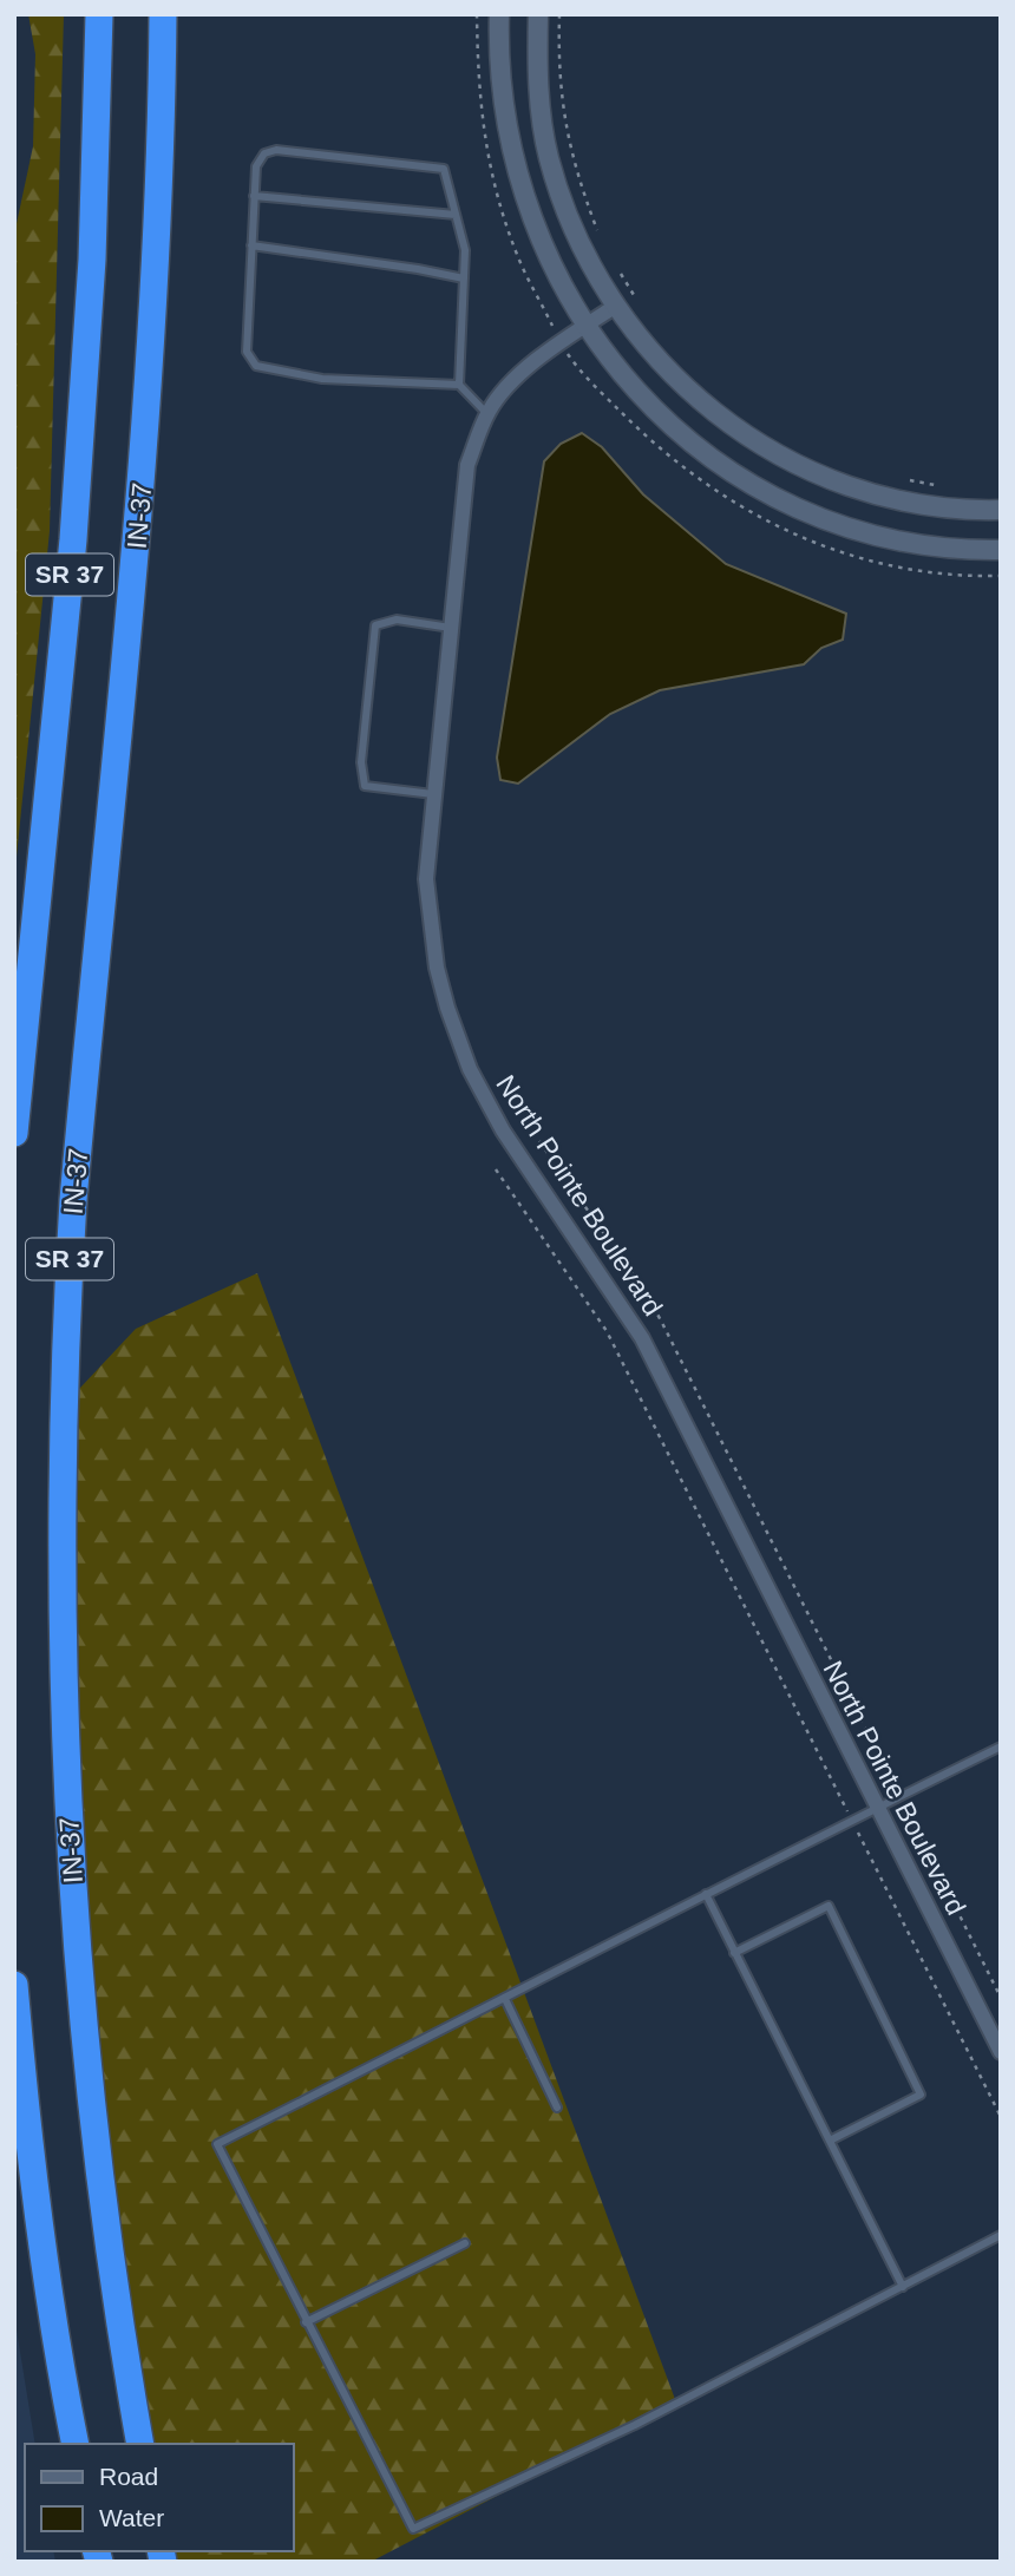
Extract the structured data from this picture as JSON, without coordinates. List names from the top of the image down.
{
  "streets": {
    "highway": ["IN-37", "SR 37"],
    "street": ["North Pointe Boulevard"]
  },
  "legend": ["Road", "Water"]
}
